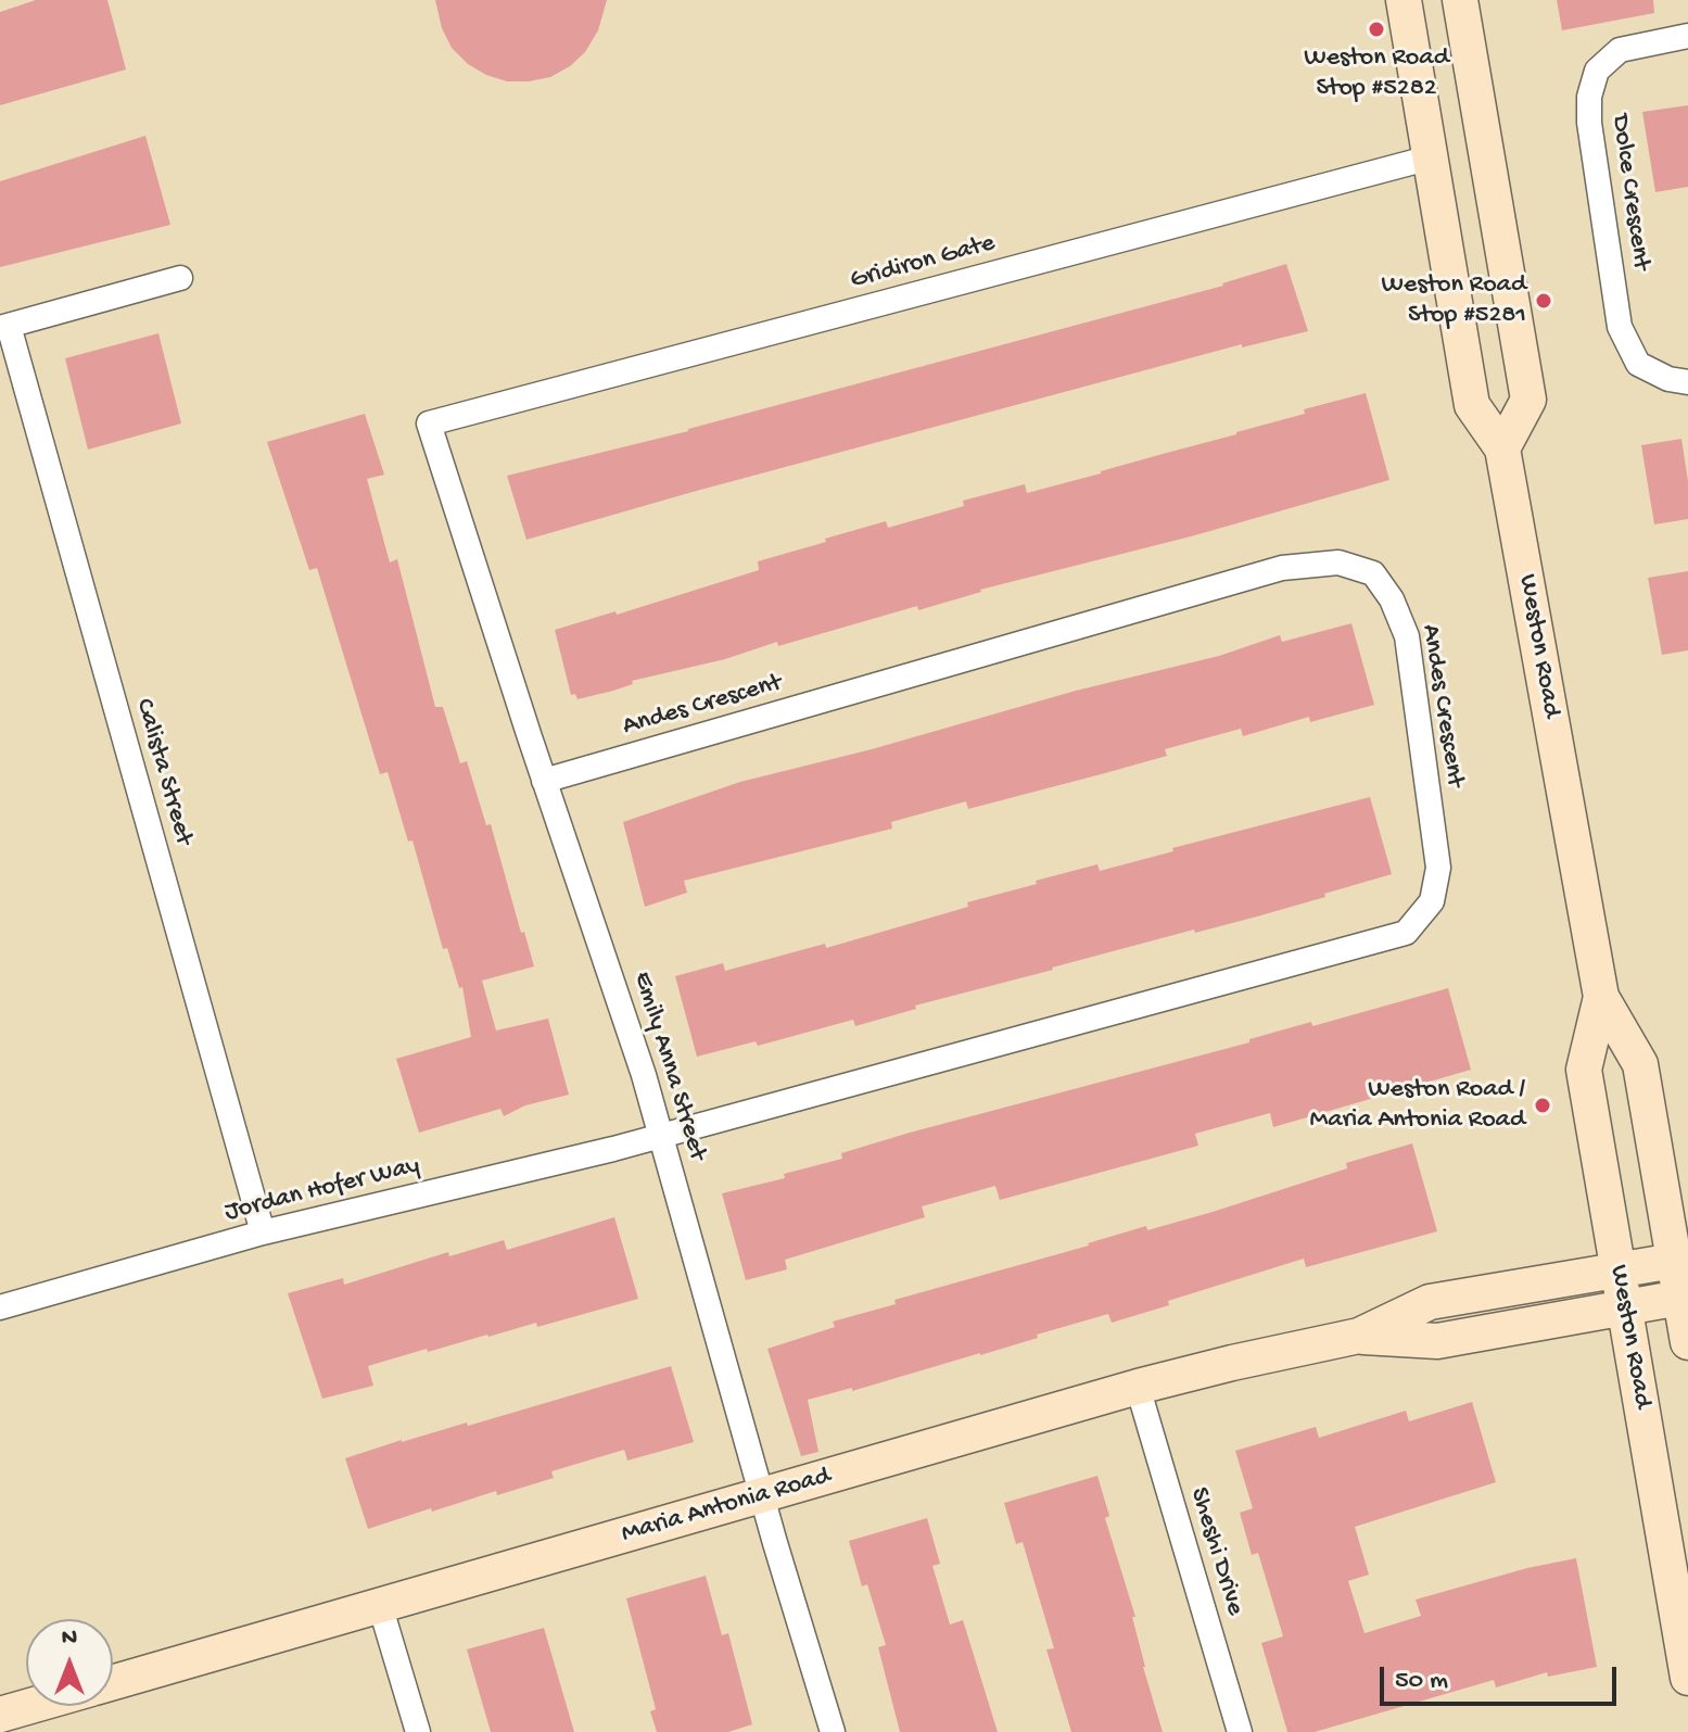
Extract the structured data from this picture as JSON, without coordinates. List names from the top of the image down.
{
  "streets": {
    "main road": ["Weston Road", "Maria Antonia Road"],
    "street": [
      "Dolce Crescent",
      "Gridiron Gate",
      "Andes Crescent",
      "Calista Street",
      "Emily Anna Street",
      "Jordan Hofer Way",
      "Sheshi Drive"
    ]
  },
  "crossings": [
    ["Gridiron Gate", "Weston Road"],
    ["Gridiron Gate", "Emily Anna Street"],
    ["Weston Road", "Maria Antonia Road"],
    ["Andes Crescent", "Emily Anna Street"],
    ["Andes Crescent", "Jordan Hofer Way"],
    ["Calista Street", "Jordan Hofer Way"],
    ["Emily Anna Street", "Jordan Hofer Way"],
    ["Emily Anna Street", "Maria Antonia Road"],
    ["Maria Antonia Road", "Sheshi Drive"]
  ],
  "places": ["Weston Road Stop #5282", "Weston Road Stop #5281", "Weston Road / Maria Antonia Road"],
  "scale_bar": "50 m",
  "north": "top"
}
